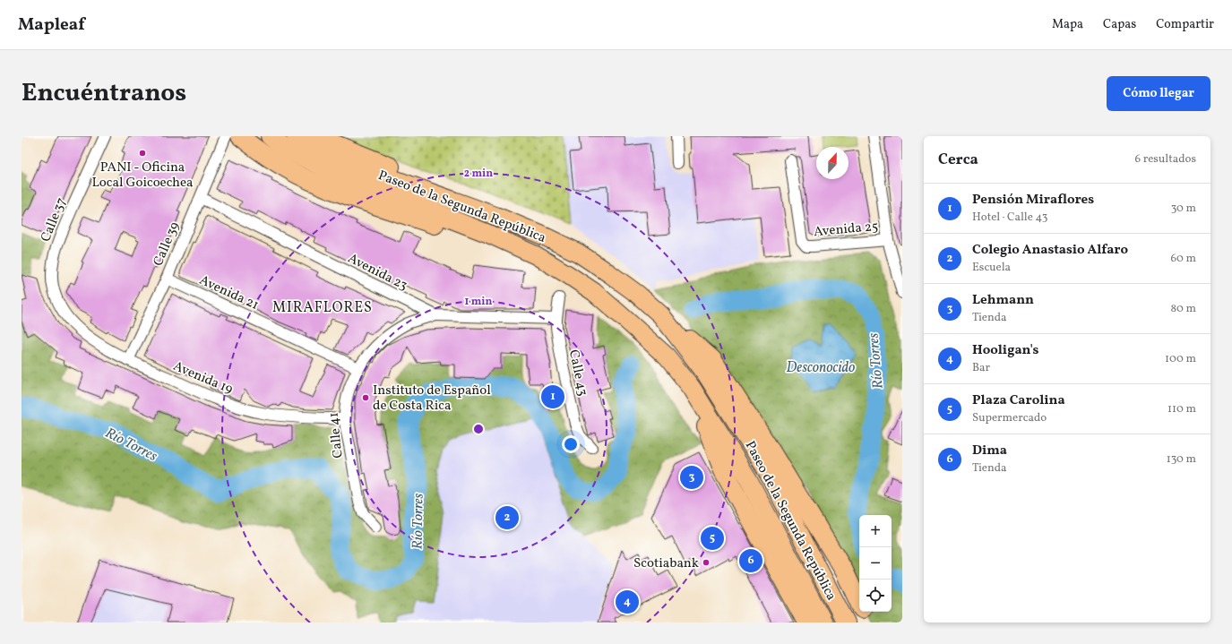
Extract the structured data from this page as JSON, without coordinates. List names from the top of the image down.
{
  "streets": {
    "highway": ["Paseo de la Segunda República"],
    "street": [
      "Calle 37",
      "Avenida 25",
      "Calle 39",
      "Avenida 23",
      "Avenida 21",
      "Calle 43",
      "Avenida 19",
      "Calle 41"
    ]
  },
  "crossings": [
    ["Calle 37", "Avenida 19"],
    ["Calle 39", "Avenida 23"],
    ["Calle 39", "Avenida 21"],
    ["Calle 39", "Avenida 19"],
    ["Avenida 23", "Calle 43"],
    ["Avenida 23", "Calle 41"],
    ["Avenida 21", "Calle 41"],
    ["Avenida 19", "Calle 41"]
  ],
  "districts": ["MIRAFLORES"],
  "water": ["Río Torres", "Desconocido"],
  "places": ["PANI - Oficina Local Goicoechea", "Instituto de Español de Costa Rica", "Scotiabank"],
  "north": "top",
  "page": {
    "header": "Mapleaf",
    "nav": ["Mapa", "Capas", "Compartir"],
    "title": "Encuéntranos",
    "buttons": "Cómo llegar",
    "heading": ["Cerca", "6 resultados"],
    "list": [
      {
        "mark": "1",
        "name": "Pensión Miraflores",
        "note": "Hotel · Calle 43",
        "value": "30 m"
      },
      {
        "mark": "2",
        "name": "Colegio Anastasio Alfaro",
        "note": "Escuela",
        "value": "60 m"
      },
      {
        "mark": "3",
        "name": "Lehmann",
        "note": "Tienda",
        "value": "80 m"
      },
      {
        "mark": "4",
        "name": "Hooligan's",
        "note": "Bar",
        "value": "100 m"
      },
      {
        "mark": "5",
        "name": "Plaza Carolina",
        "note": "Supermercado",
        "value": "110 m"
      },
      {
        "mark": "6",
        "name": "Dima",
        "note": "Tienda",
        "value": "130 m"
      }
    ],
    "pins": [
      "1",
      "3",
      "2",
      "5",
      "6",
      "4"
    ],
    "map_buttons": ["+", "−"]
  },
  "rings": ["2 min", "1 min"]
}
